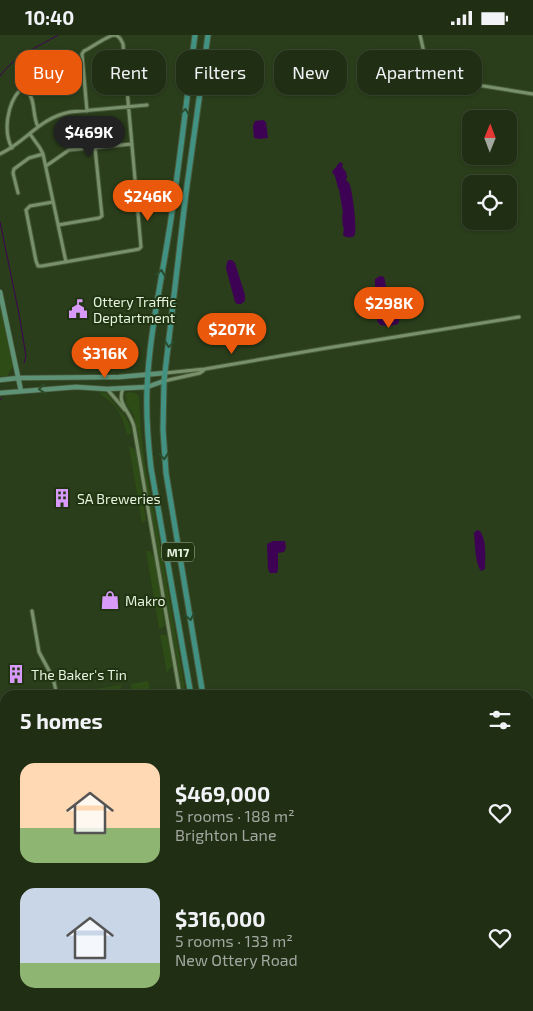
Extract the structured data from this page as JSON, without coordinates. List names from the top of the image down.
{
  "streets": {
    "main road": ["M17"]
  },
  "places": {
    "public building": ["Ottery Traffic Deptartment"],
    "building": ["SA Breweries", "The Baker's Tin"],
    "shop": ["Makro"]
  },
  "north": "top",
  "page": {
    "status": "10:40",
    "chip": [
      "Buy",
      "Rent",
      "Filters",
      "New",
      "Apartment"
    ],
    "price": [
      "$469K",
      "$246K",
      "$298K",
      "$207K",
      "$316K"
    ],
    "heading": "5 homes",
    "list": [
      {
        "name": "$469,000",
        "note": "5 rooms · 188 m² · Brighton Lane"
      },
      {
        "name": "$316,000",
        "note": "5 rooms · 133 m² · New Ottery Road"
      }
    ]
  }
}
